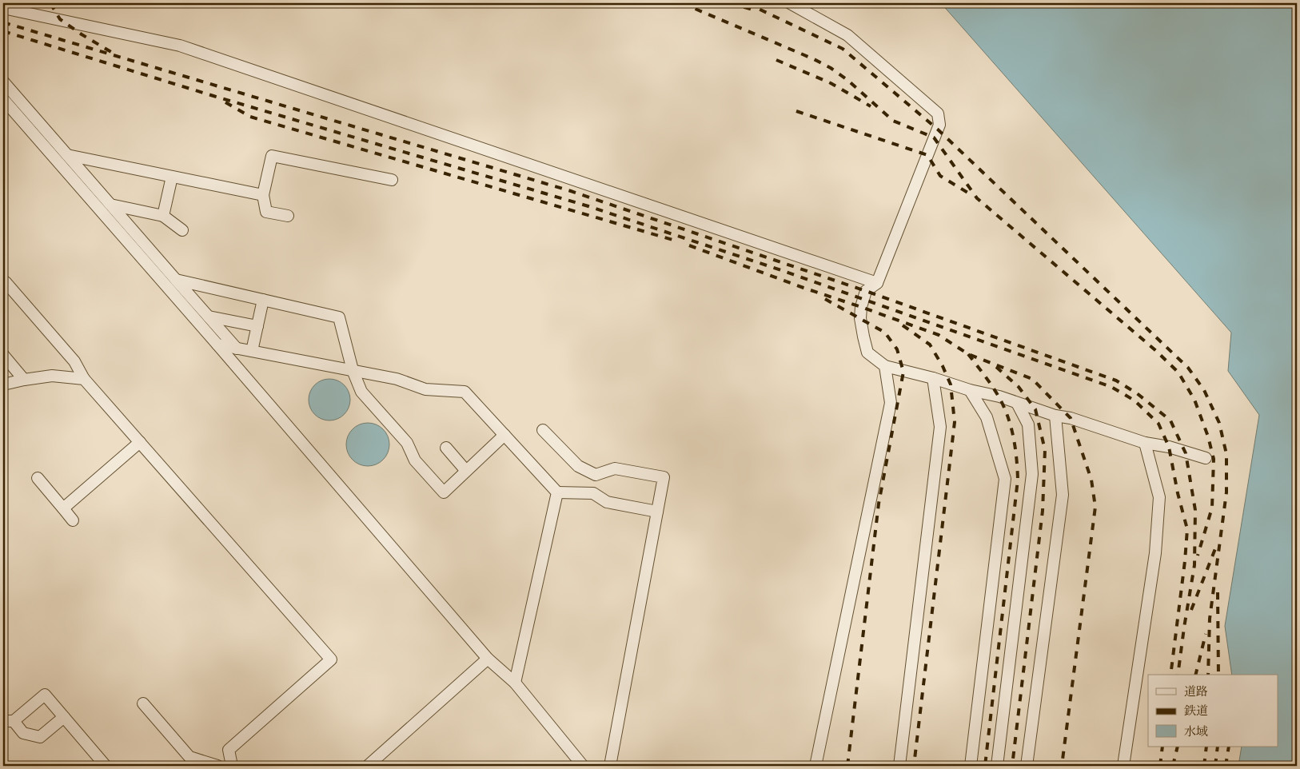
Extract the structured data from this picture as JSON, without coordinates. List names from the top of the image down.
{
  "legend": ["道路", "鉄道", "水域"]
}
